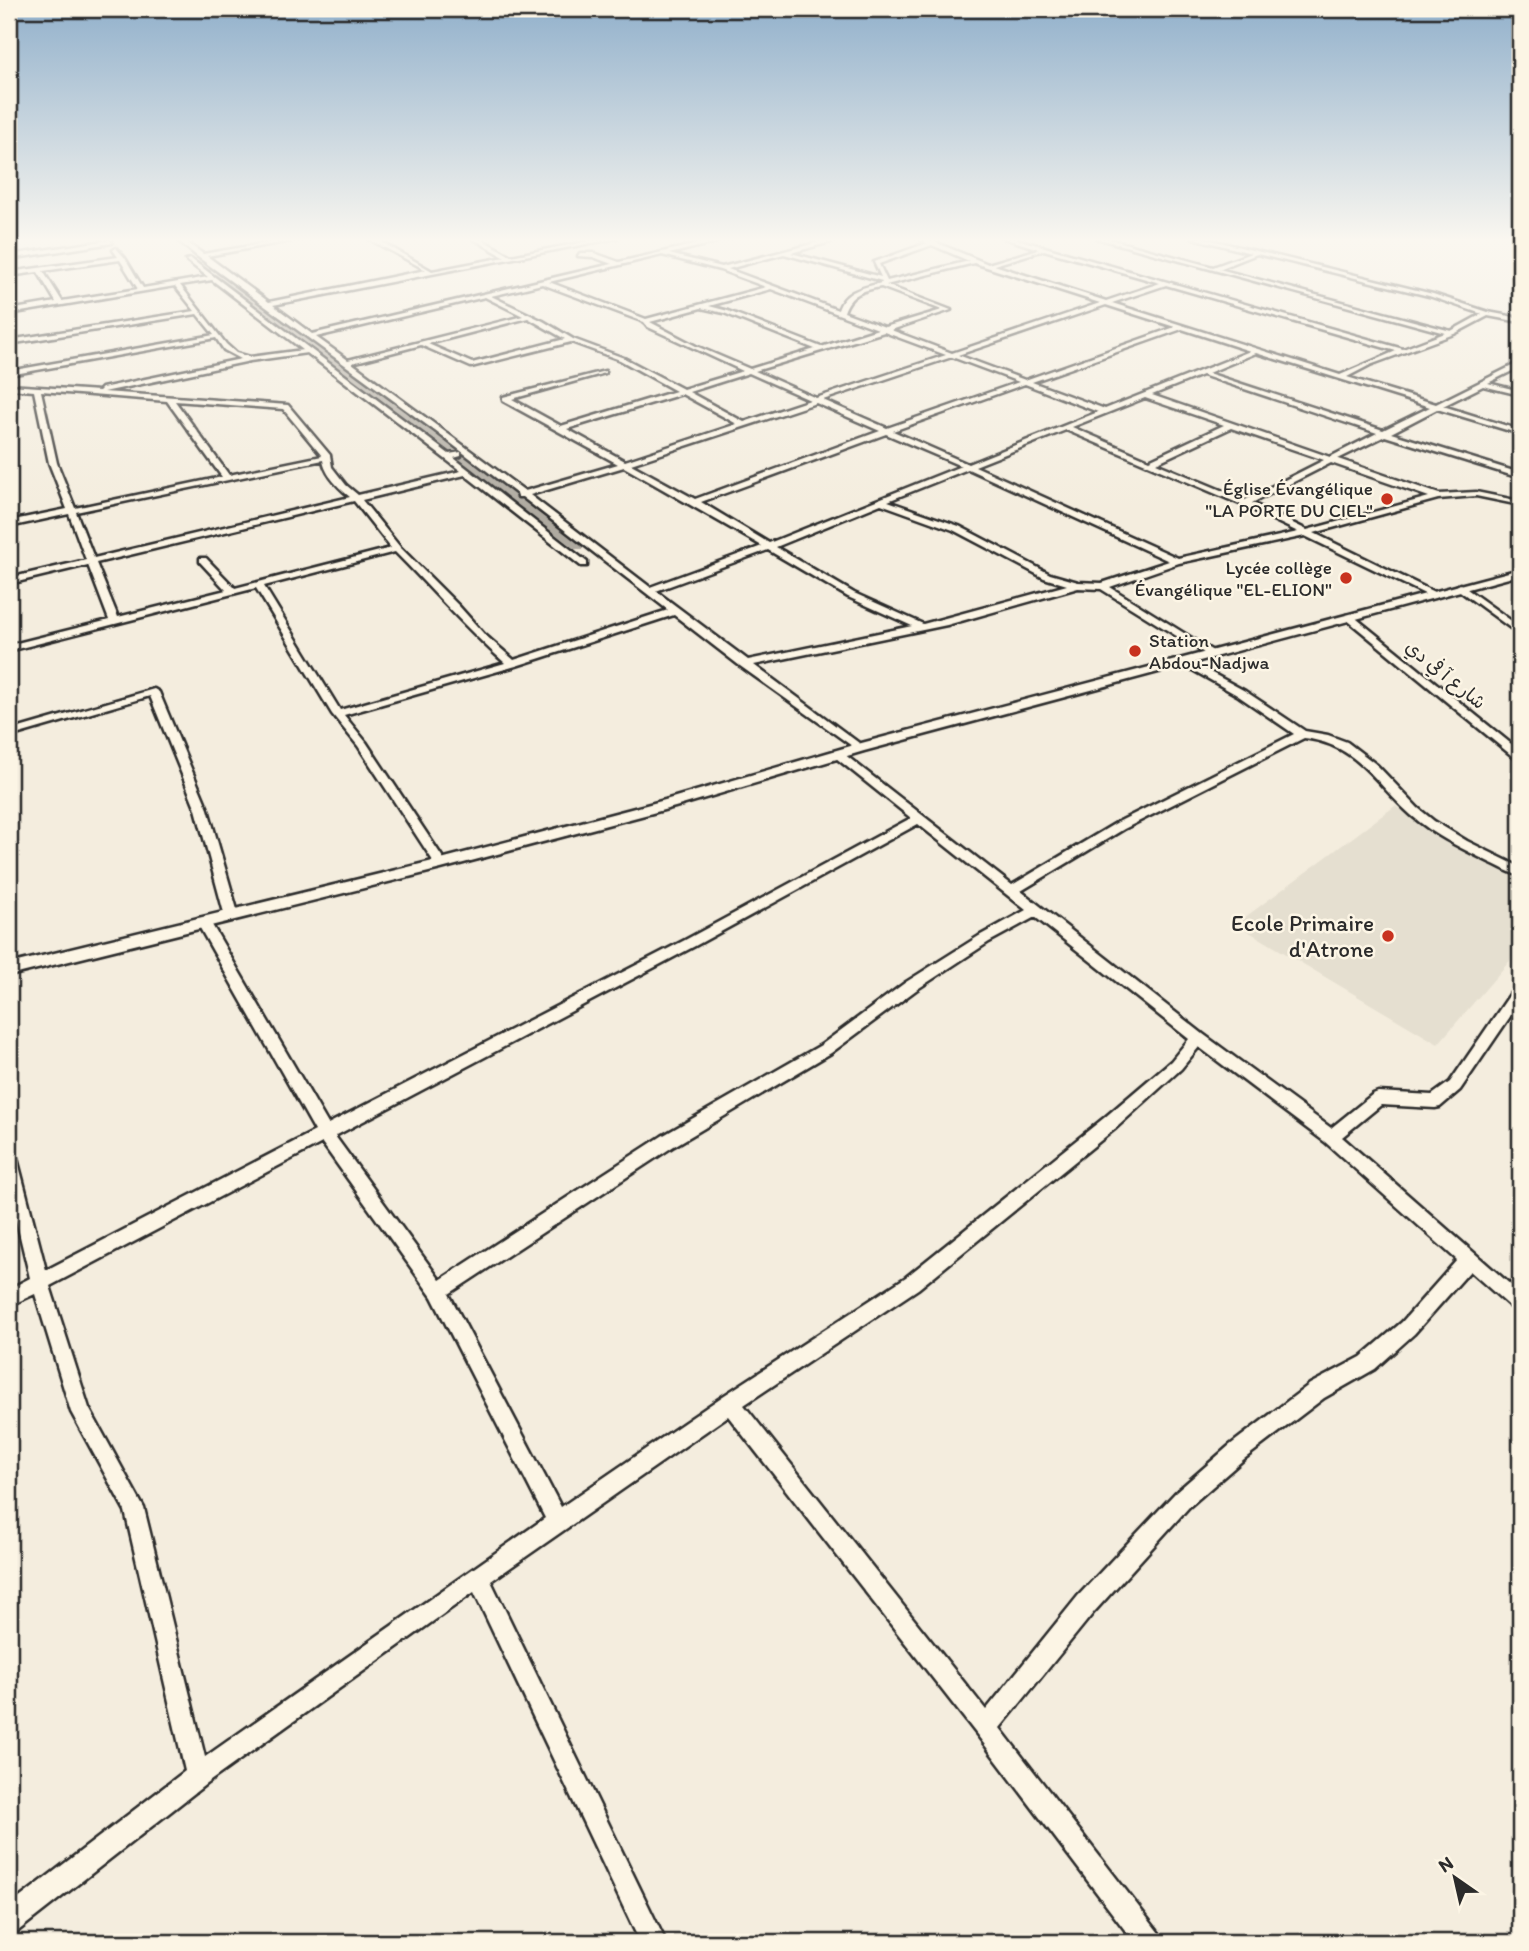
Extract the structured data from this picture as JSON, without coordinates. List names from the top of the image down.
{
  "streets": {
    "street": ["شارع آ في دي"]
  },
  "places": [
    "Église Évangélique \"LA PORTE DU CIEL\"",
    "Lycée collège Évangélique \"EL-ELION\"",
    "Station Abdou-Nadjwa",
    "Ecole Primaire d'Atrone"
  ],
  "north": "top left"
}
